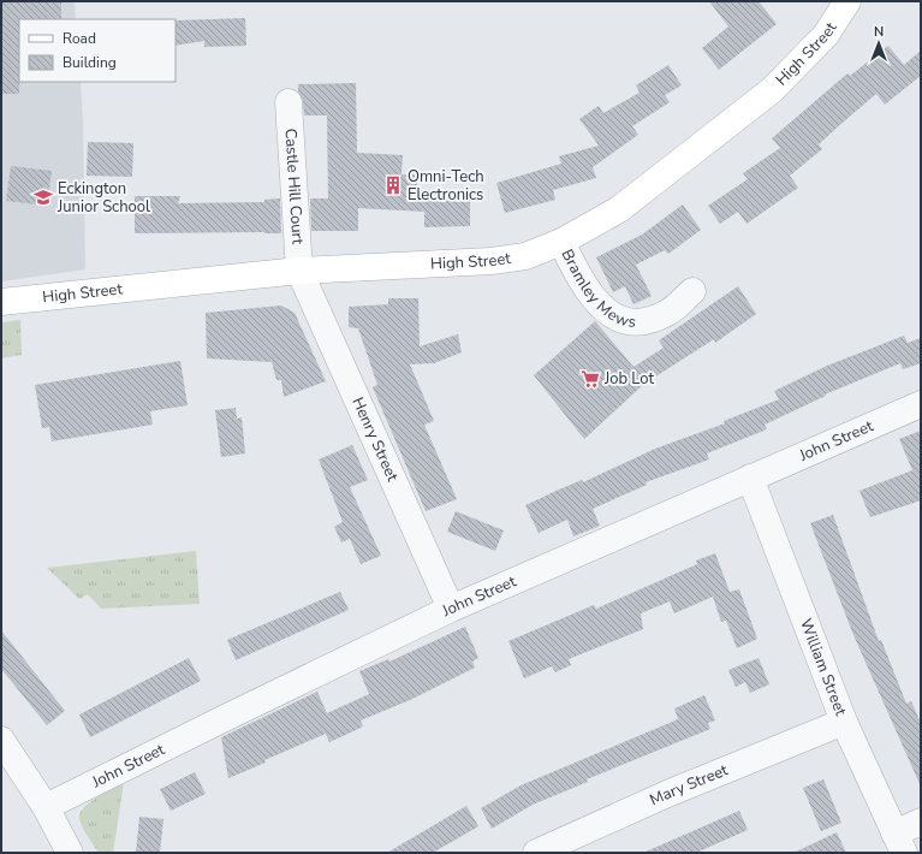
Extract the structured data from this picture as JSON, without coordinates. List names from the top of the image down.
{
  "streets": {
    "main road": ["High Street"],
    "street": [
      "Castle Hill Court",
      "Bramley Mews",
      "Henry Street",
      "John Street",
      "William Street",
      "Mary Street"
    ]
  },
  "crossings": [
    ["High Street", "Castle Hill Court"],
    ["High Street", "Bramley Mews"],
    ["High Street", "Henry Street"],
    ["Castle Hill Court", "Henry Street"],
    ["Henry Street", "John Street"],
    ["John Street", "William Street"],
    ["William Street", "Mary Street"]
  ],
  "places": {
    "building": ["Omni-Tech Electronics"],
    "school or university": ["Eckington Junior School"],
    "supermarket": ["Job Lot"]
  },
  "legend": ["Road", "Building"],
  "north": "top"
}
